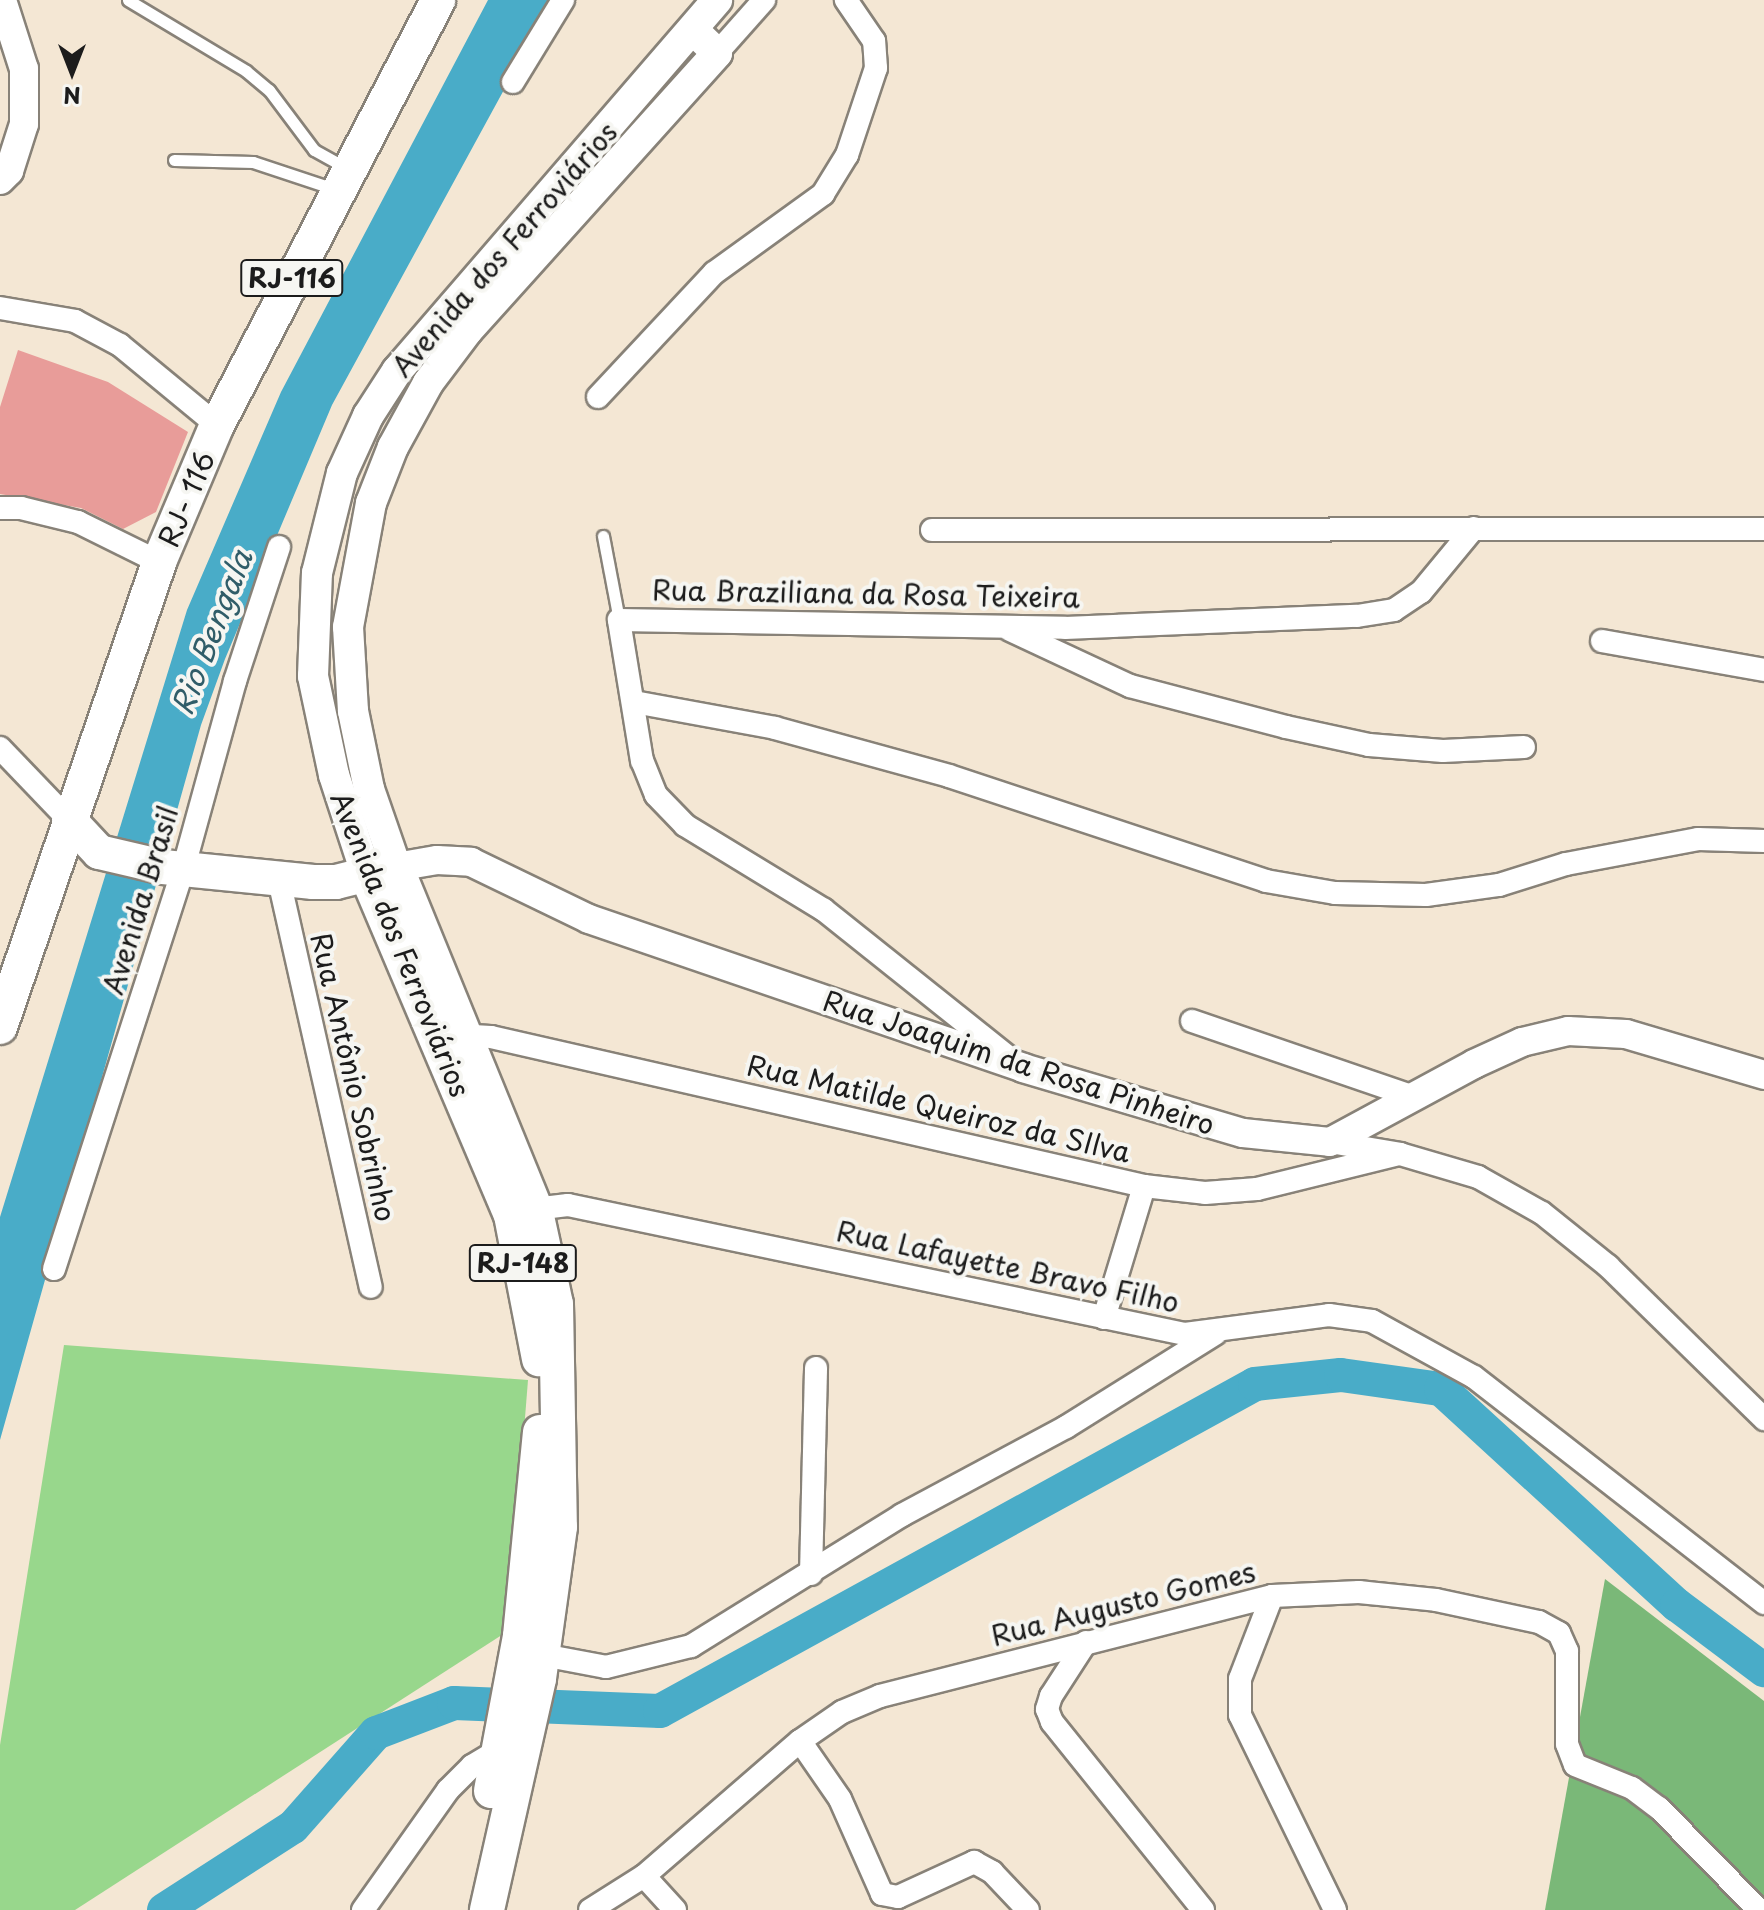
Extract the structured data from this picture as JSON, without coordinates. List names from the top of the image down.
{
  "streets": {
    "main road": [
      "Avenida dos Ferroviários",
      "RJ-116",
      "RJ- 116",
      "RJ-148"
    ],
    "street": [
      "Rua Braziliana da Rosa Teixeira",
      "Avenida Brasil",
      "Rua Joaquim da Rosa Pinheiro",
      "Rua Antônio Sobrinho",
      "Rua Matilde Queiroz da SIlva",
      "Rua Lafayette Bravo Filho",
      "Rua Augusto Gomes"
    ]
  },
  "crossings": [
    ["Avenida dos Ferroviários", "Rua Joaquim da Rosa Pinheiro"],
    ["Avenida dos Ferroviários", "Rua Matilde Queiroz da SIlva"],
    ["Avenida dos Ferroviários", "RJ-148"],
    ["Rua Braziliana da Rosa Teixeira", "Rua Joaquim da Rosa Pinheiro"],
    ["Rua Joaquim da Rosa Pinheiro", "Rua Matilde Queiroz da SIlva"],
    ["Rua Joaquim da Rosa Pinheiro", "RJ-148"],
    ["Rua Matilde Queiroz da SIlva", "RJ-148"],
    ["RJ-148", "Rua Lafayette Bravo Filho"]
  ],
  "water": ["Rio Bengala"],
  "north": "bottom"
}
